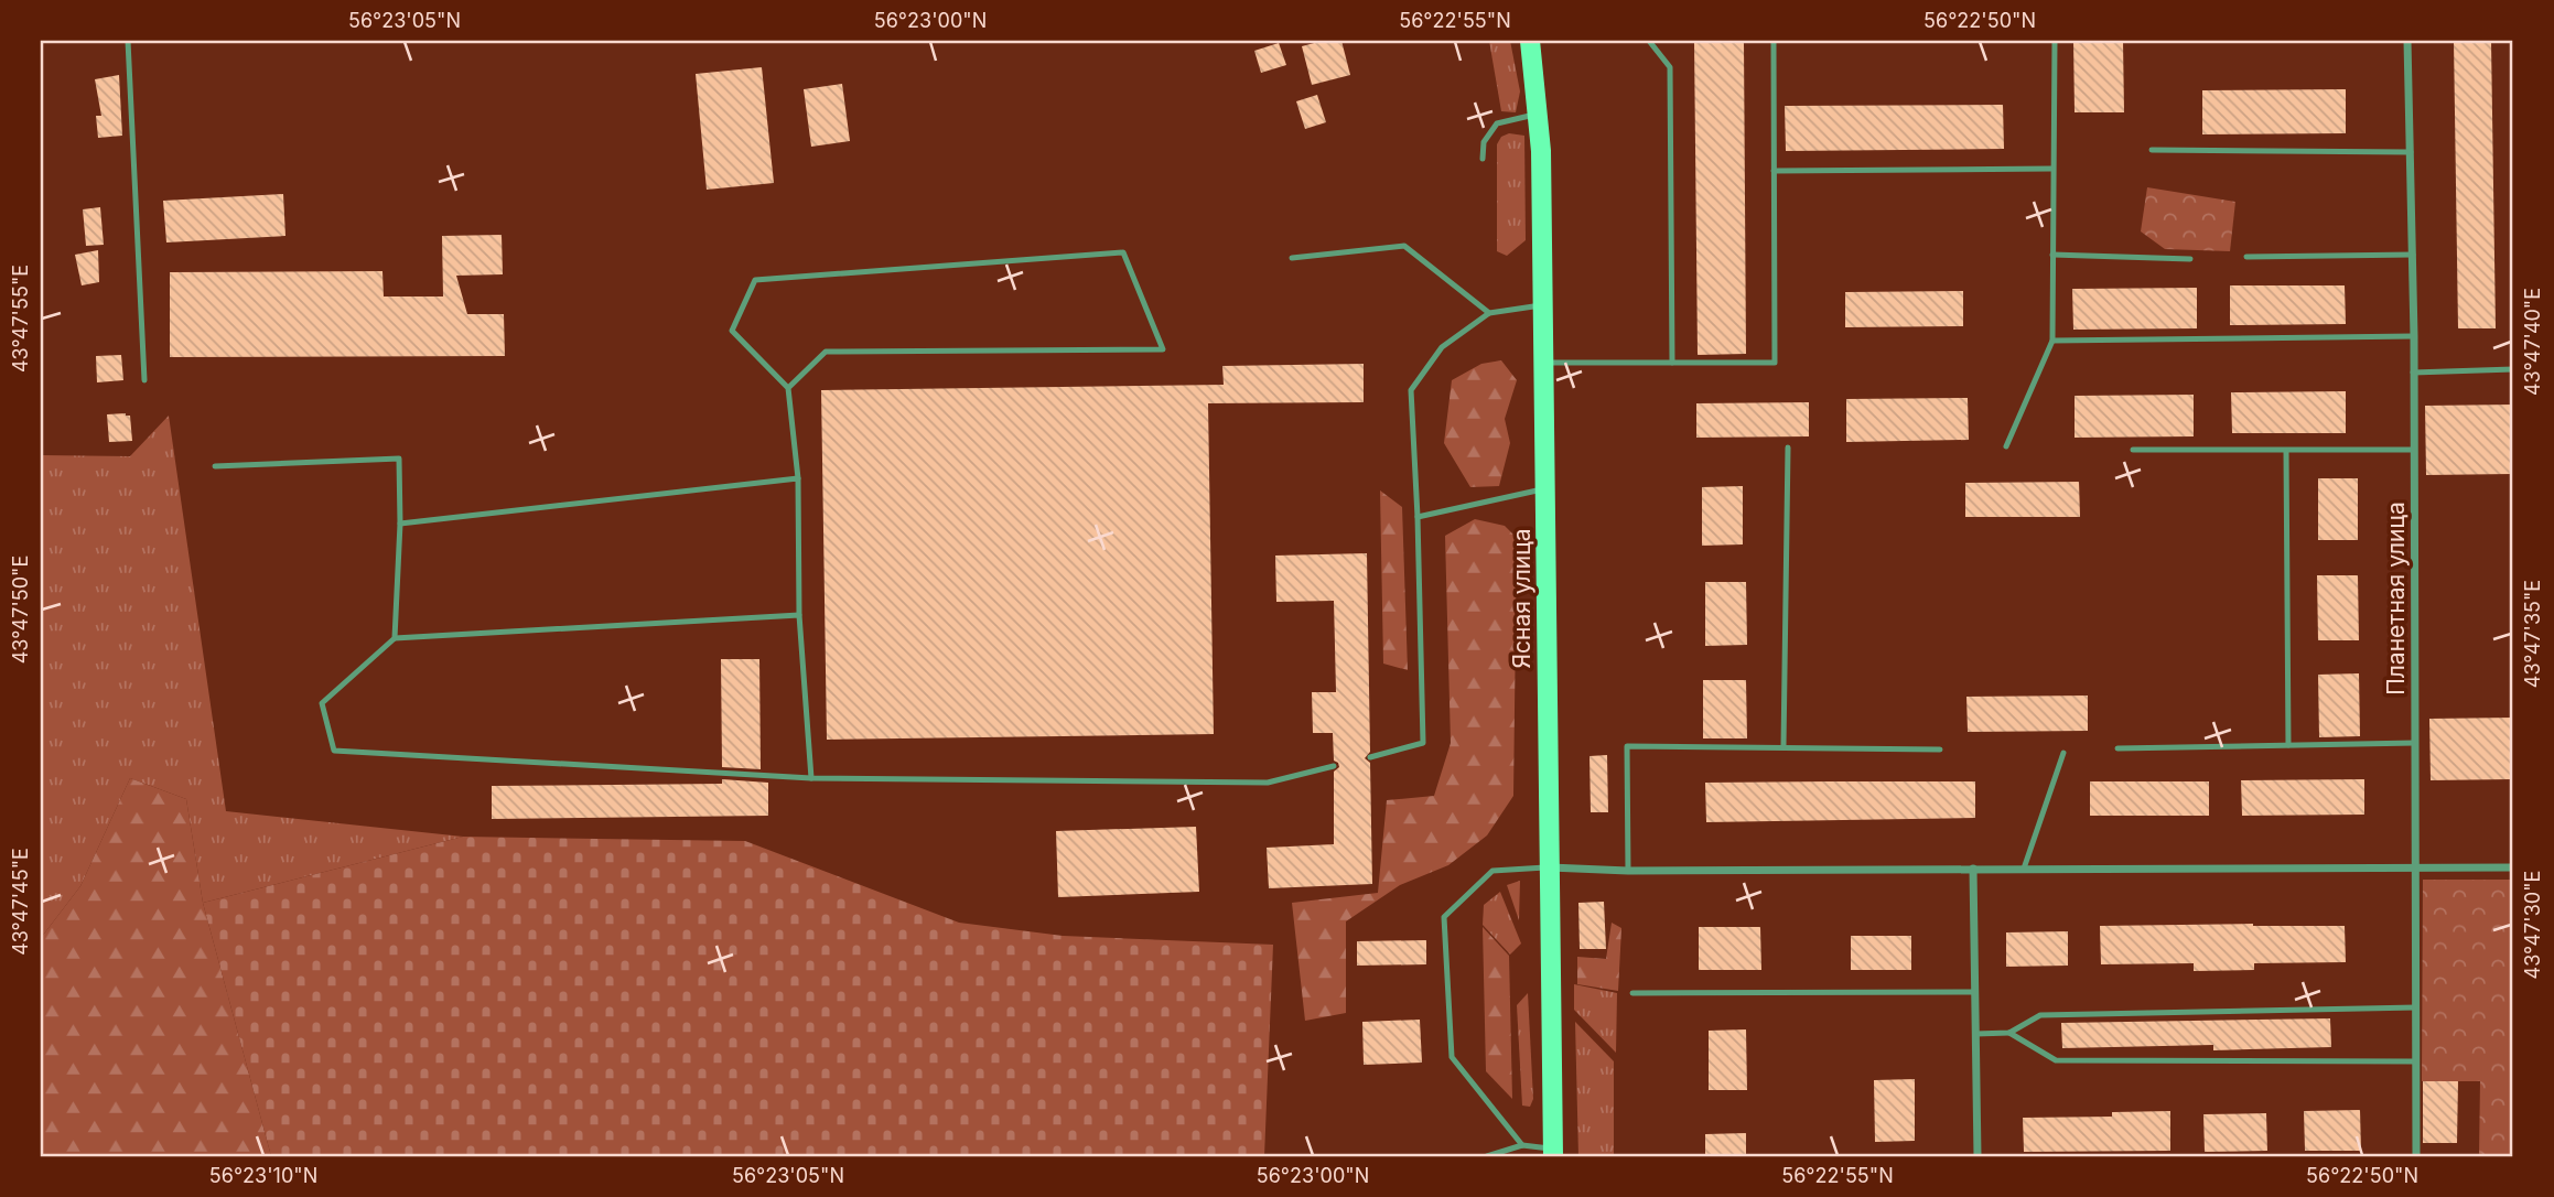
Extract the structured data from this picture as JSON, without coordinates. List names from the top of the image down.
{
  "streets": {
    "main road": ["Ясная улица"],
    "street": ["Планетная улица"]
  },
  "coordinates": [
    "56°23'05\"N",
    "56°23'00\"N",
    "56°22'55\"N",
    "56°22'50\"N",
    "43°47'55\"E",
    "43°47'40\"E",
    "43°47'50\"E",
    "43°47'35\"E",
    "43°47'45\"E",
    "43°47'30\"E",
    "56°23'10\"N"
  ]
}
